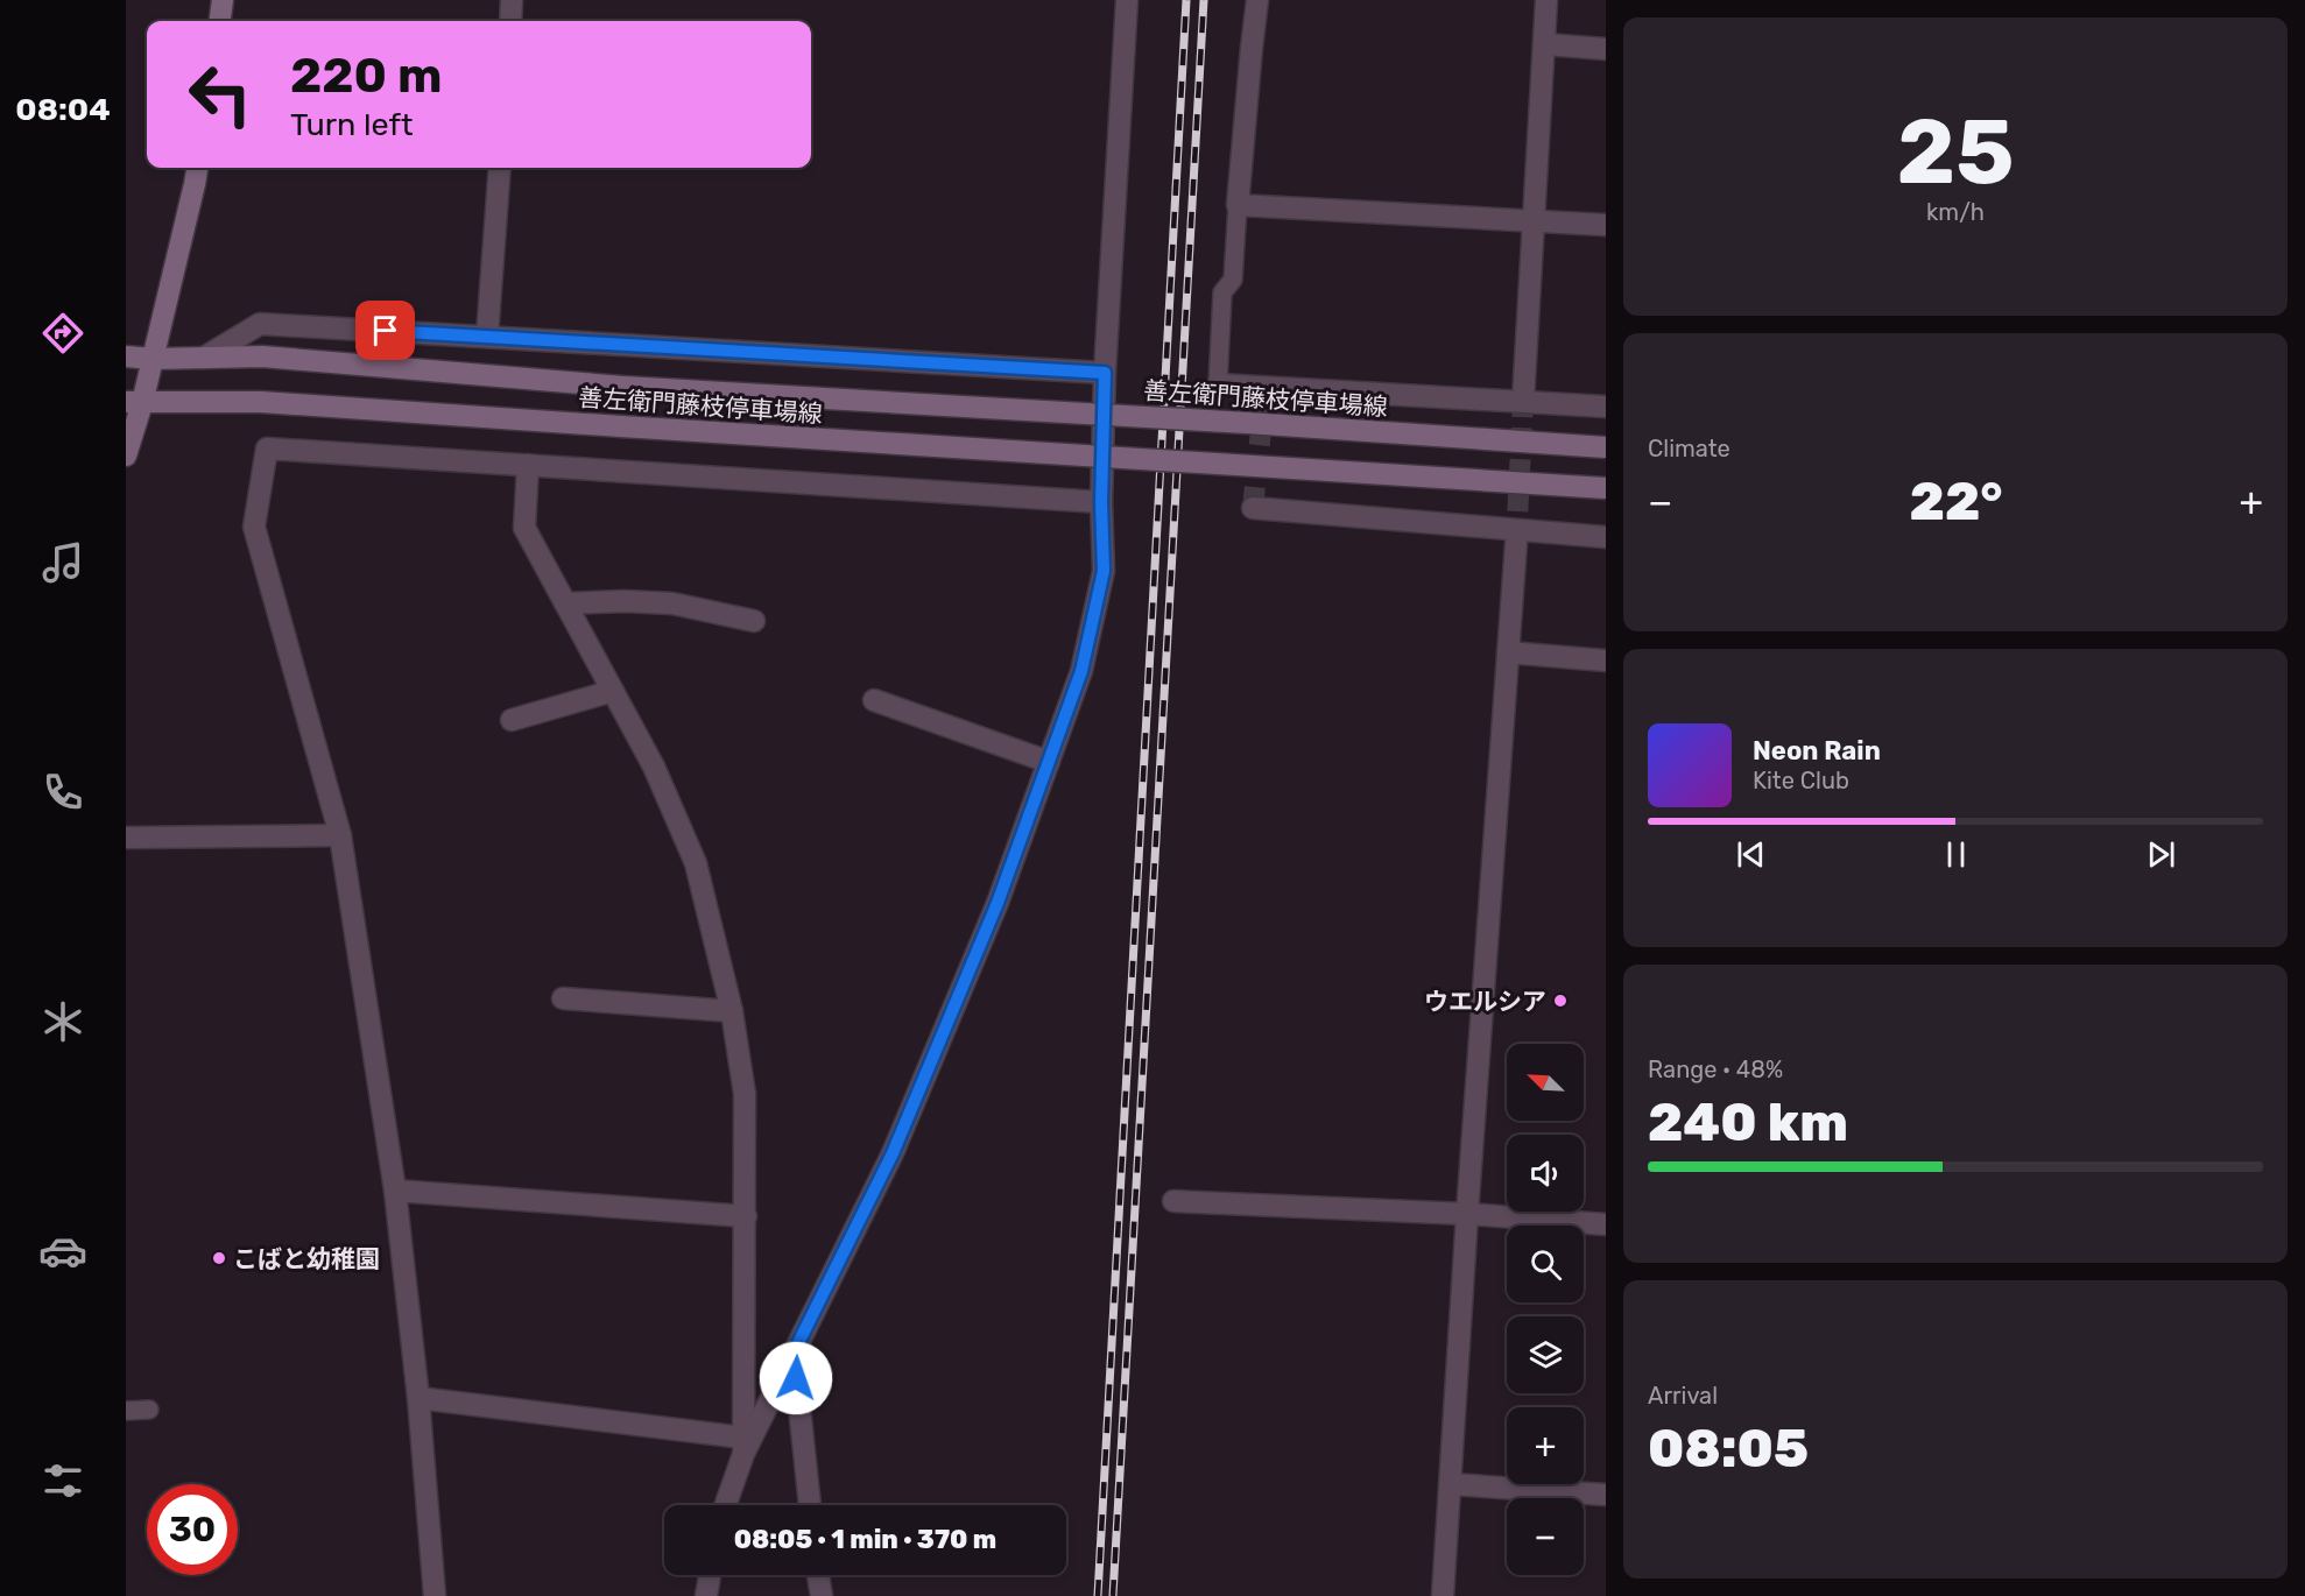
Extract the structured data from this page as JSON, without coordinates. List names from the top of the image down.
{
  "streets": {
    "main road": ["善左衛門藤枝停車場線"]
  },
  "places": ["ウエルシア", "こばと幼稚園"],
  "north": "top left",
  "page": {
    "tabs": "08:04",
    "tile": [
      ["25", "km/h"],
      "Climate",
      ["Range · 48%", "240 km"],
      ["Arrival", "08:05"]
    ],
    "turn": ["220 m", "Turn left"],
    "heat": ["−", "22°", "+"],
    "song": ["Neon Rain", "Kite Club"],
    "map_buttons": ["+", "−"],
    "limit": "30",
    "trip": "08:05 · 1 min · 370 m"
  }
}
